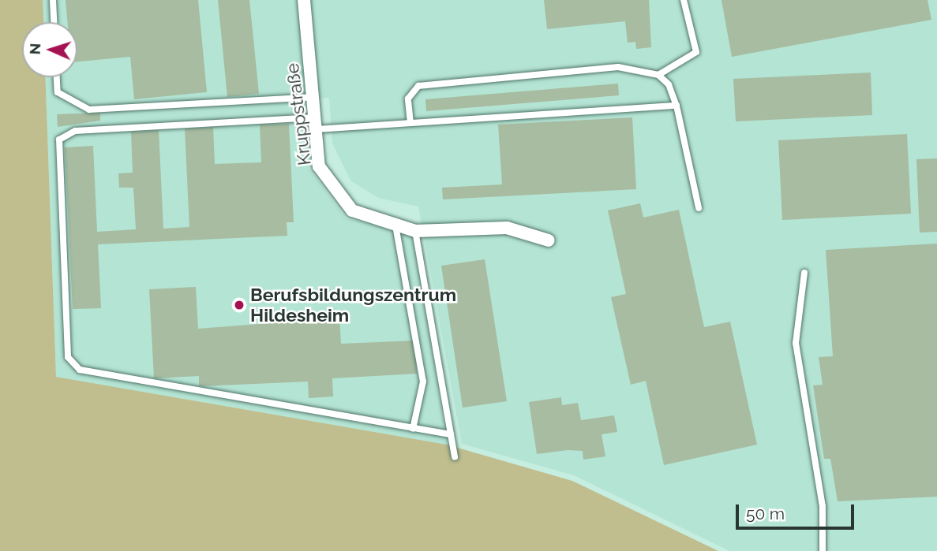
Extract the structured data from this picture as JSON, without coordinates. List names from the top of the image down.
{
  "streets": {
    "street": ["Kruppstraße"]
  },
  "places": ["Berufsbildungszentrum Hildesheim"],
  "scale_bar": "50 m",
  "north": "left"
}
